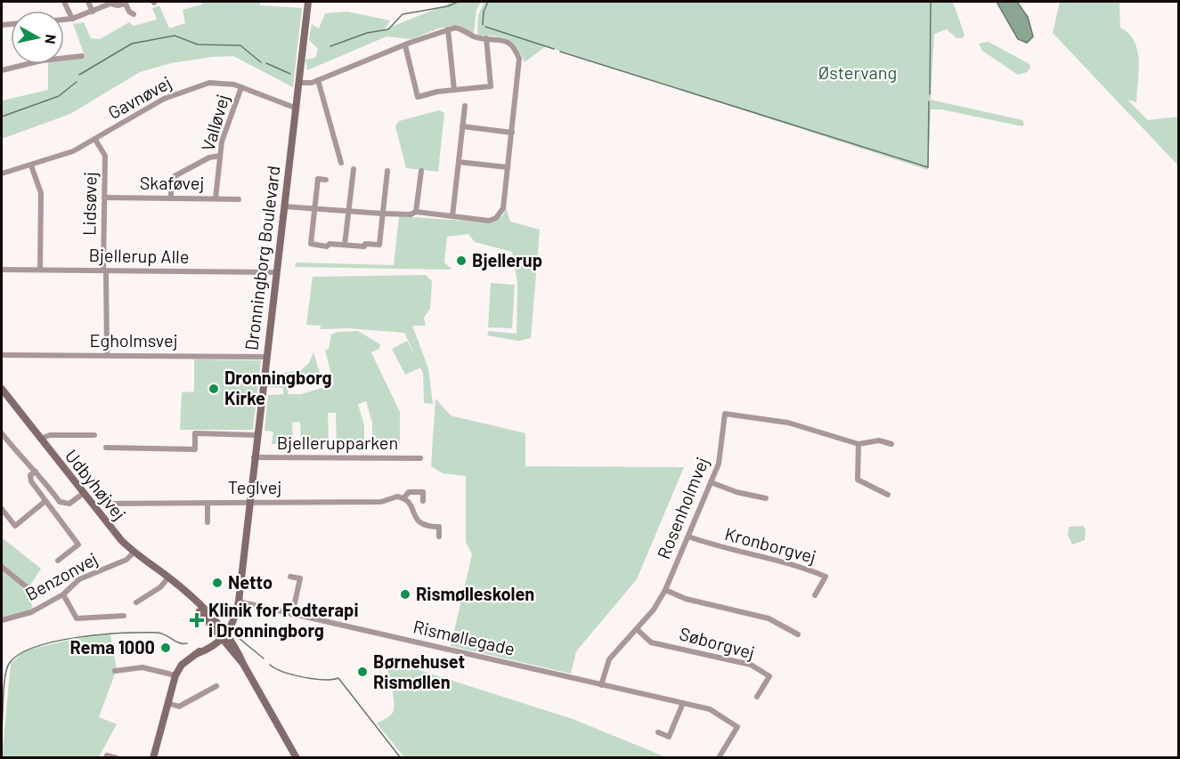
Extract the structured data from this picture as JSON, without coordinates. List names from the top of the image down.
{
  "streets": {
    "street": [
      "Gavnøvej",
      "Valløvej",
      "Skaføvej",
      "Lidsøvej",
      "Bjellerup Alle",
      "Dronningborg Boulevard",
      "Egholmsvej",
      "Bjellerupparken",
      "Udbyhøjvej",
      "Teglvej",
      "Rosenholmvej",
      "Kronborgvej",
      "Benzonvej",
      "Rismøllegade",
      "Søborgvej"
    ]
  },
  "crossings": [
    ["Gavnøvej", "Valløvej"],
    ["Gavnøvej", "Lidsøvej"],
    ["Gavnøvej", "Dronningborg Boulevard"],
    ["Valløvej", "Skaføvej"],
    ["Skaføvej", "Lidsøvej"],
    ["Lidsøvej", "Bjellerup Alle"],
    ["Lidsøvej", "Egholmsvej"],
    ["Bjellerup Alle", "Dronningborg Boulevard"],
    ["Dronningborg Boulevard", "Egholmsvej"],
    ["Dronningborg Boulevard", "Bjellerupparken"],
    ["Dronningborg Boulevard", "Udbyhøjvej"],
    ["Dronningborg Boulevard", "Teglvej"],
    ["Dronningborg Boulevard", "Rismøllegade"],
    ["Udbyhøjvej", "Benzonvej"],
    ["Rosenholmvej", "Kronborgvej"],
    ["Rosenholmvej", "Rismøllegade"],
    ["Rosenholmvej", "Søborgvej"]
  ],
  "parks": ["Østervang"],
  "places": {
    "other": [
      "Bjellerup",
      "Dronningborg Kirke",
      "Netto",
      "Rismølleskolen",
      "Rema 1000",
      "Børnehuset Rismøllen"
    ],
    "health": ["Klinik for Fodterapi i Dronningborg"]
  },
  "north": "right"
}
